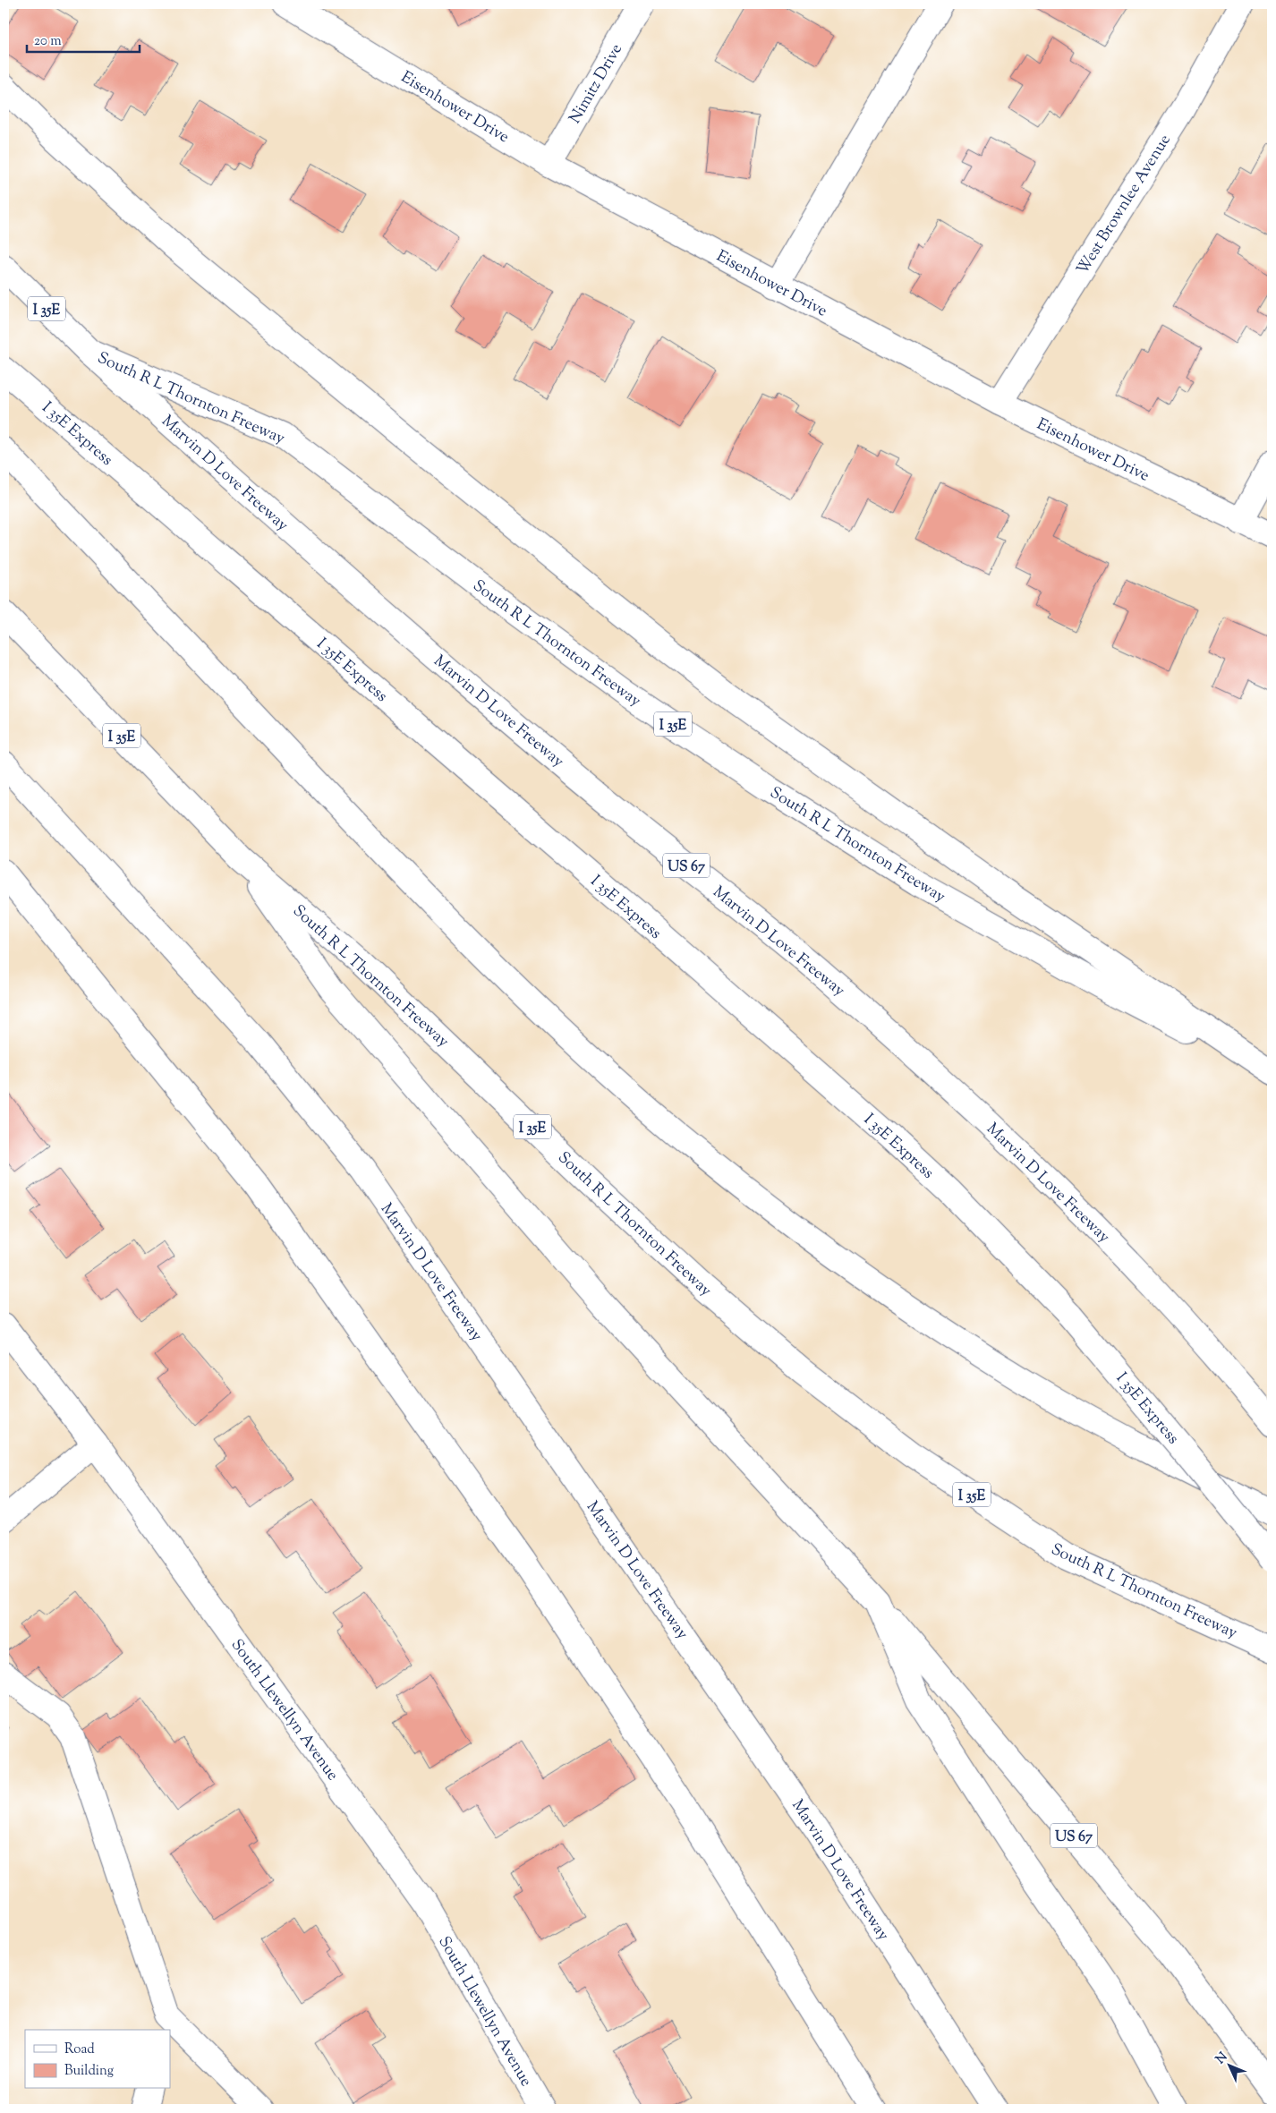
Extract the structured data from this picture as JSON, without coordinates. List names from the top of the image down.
{
  "streets": {
    "main road": [
      "Nimitz Drive",
      "Eisenhower Drive",
      "West Brownlee Avenue",
      "I 35E",
      "South R L Thornton Freeway",
      "I 35E Express",
      "Marvin D Love Freeway",
      "US 67",
      "South Llewellyn Avenue"
    ]
  },
  "crossings": [
    ["Nimitz Drive", "Eisenhower Drive"],
    ["Eisenhower Drive", "West Brownlee Avenue"],
    ["South R L Thornton Freeway", "Marvin D Love Freeway"]
  ],
  "legend": ["Road", "Building"],
  "scale_bar": "20 m",
  "north": "top left"
}
